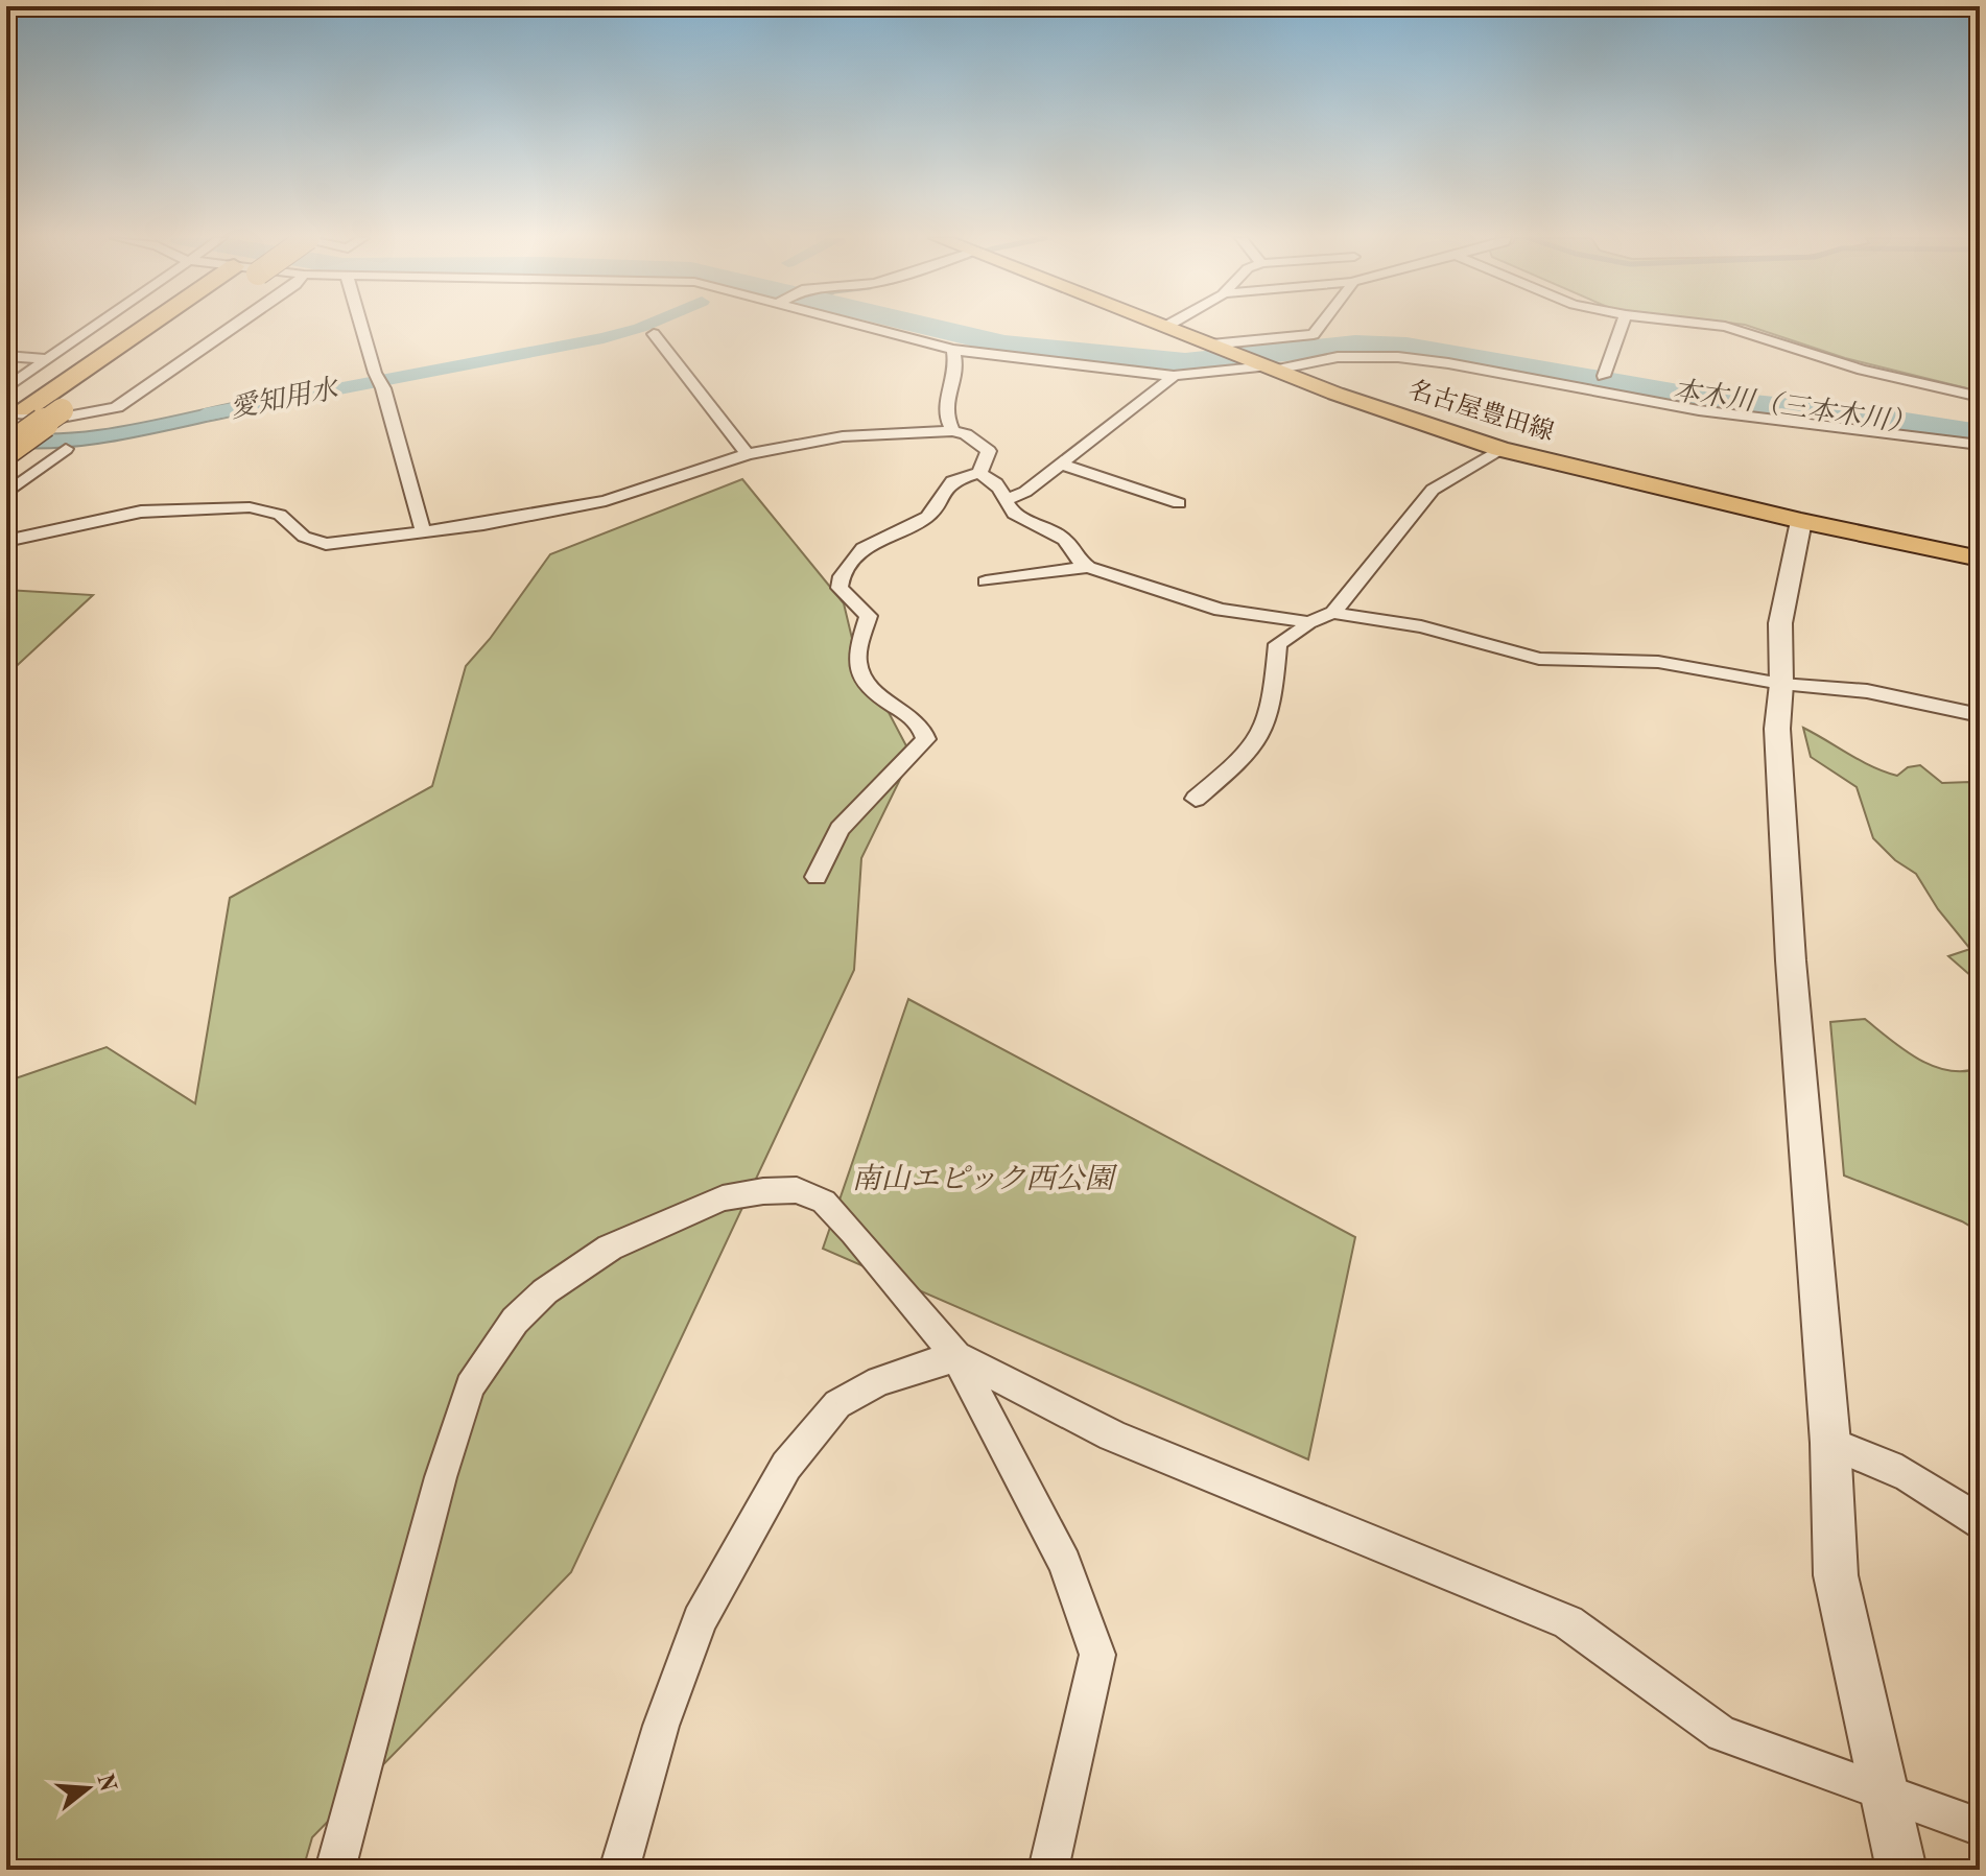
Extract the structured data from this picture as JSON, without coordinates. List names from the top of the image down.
{
  "streets": {
    "main road": ["名古屋豊田線"]
  },
  "water": ["愛知用水", "本木川（三本木川）"],
  "parks": ["南山エピック西公園"],
  "north": "right"
}
